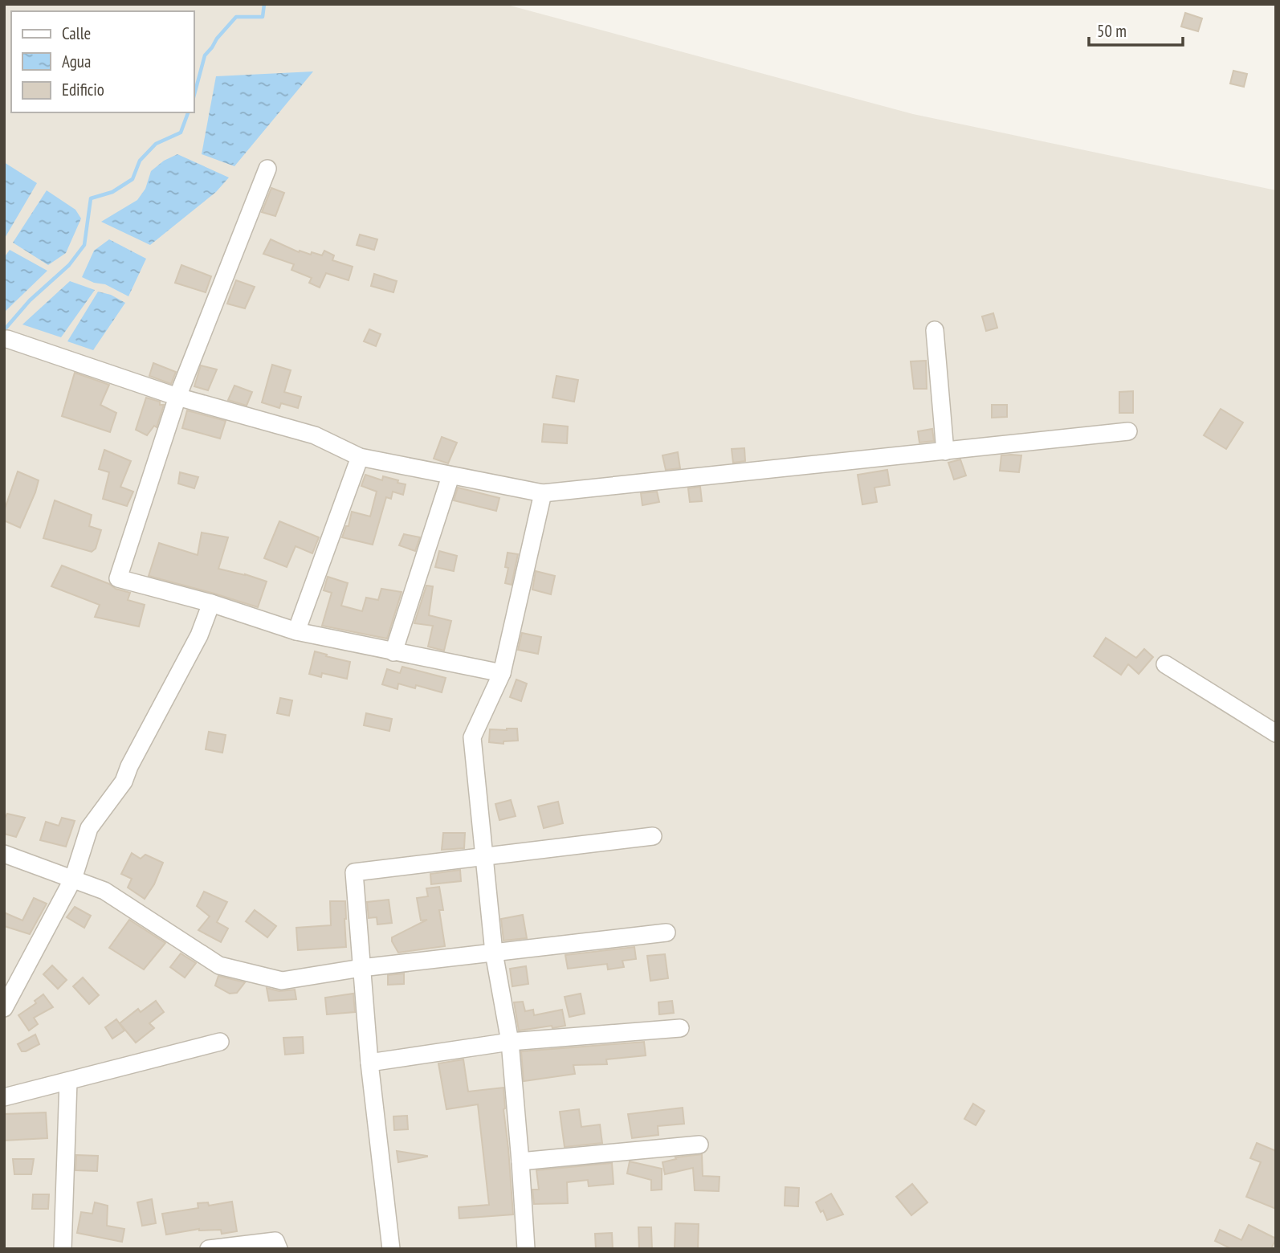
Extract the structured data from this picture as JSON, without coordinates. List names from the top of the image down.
{
  "legend": ["Calle", "Agua", "Edificio"],
  "scale_bar": "50 m"
}
